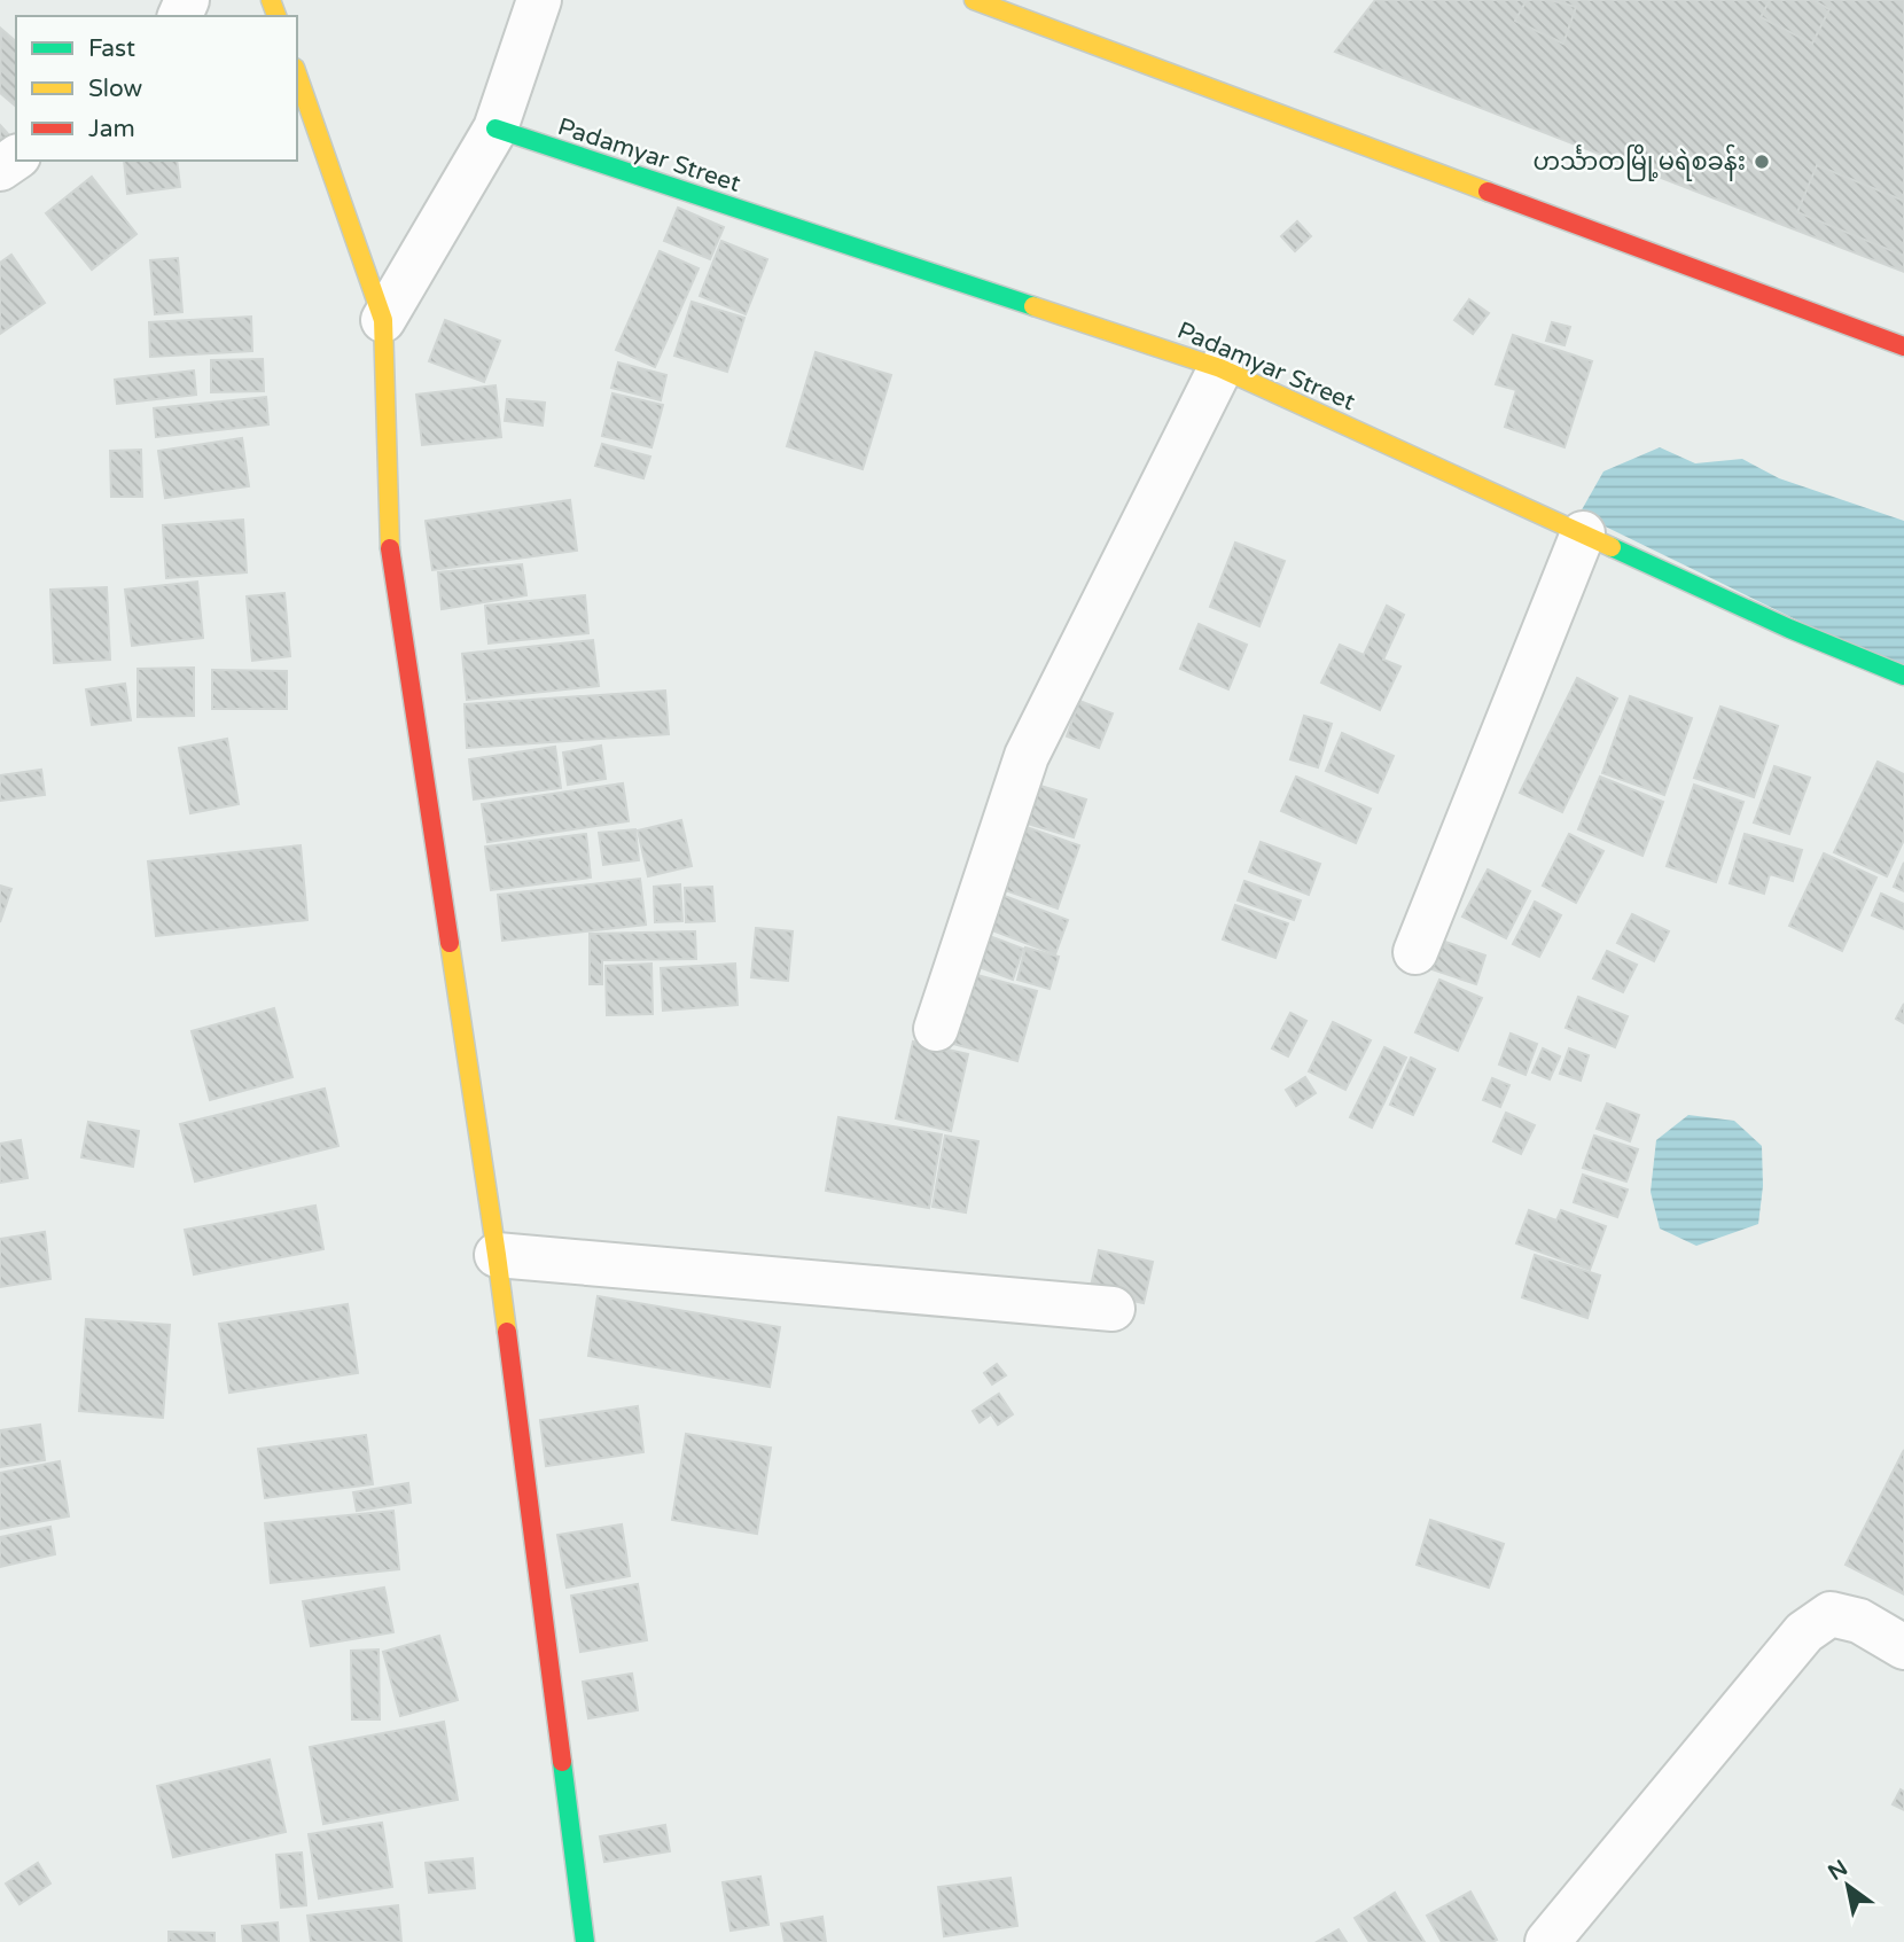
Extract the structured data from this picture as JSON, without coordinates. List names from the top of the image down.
{
  "streets": {
    "street": ["Padamyar Street"]
  },
  "places": ["ဟင်္သာတမြို့မရဲစခန်း"],
  "legend": ["Fast", "Slow", "Jam"],
  "north": "top left"
}
